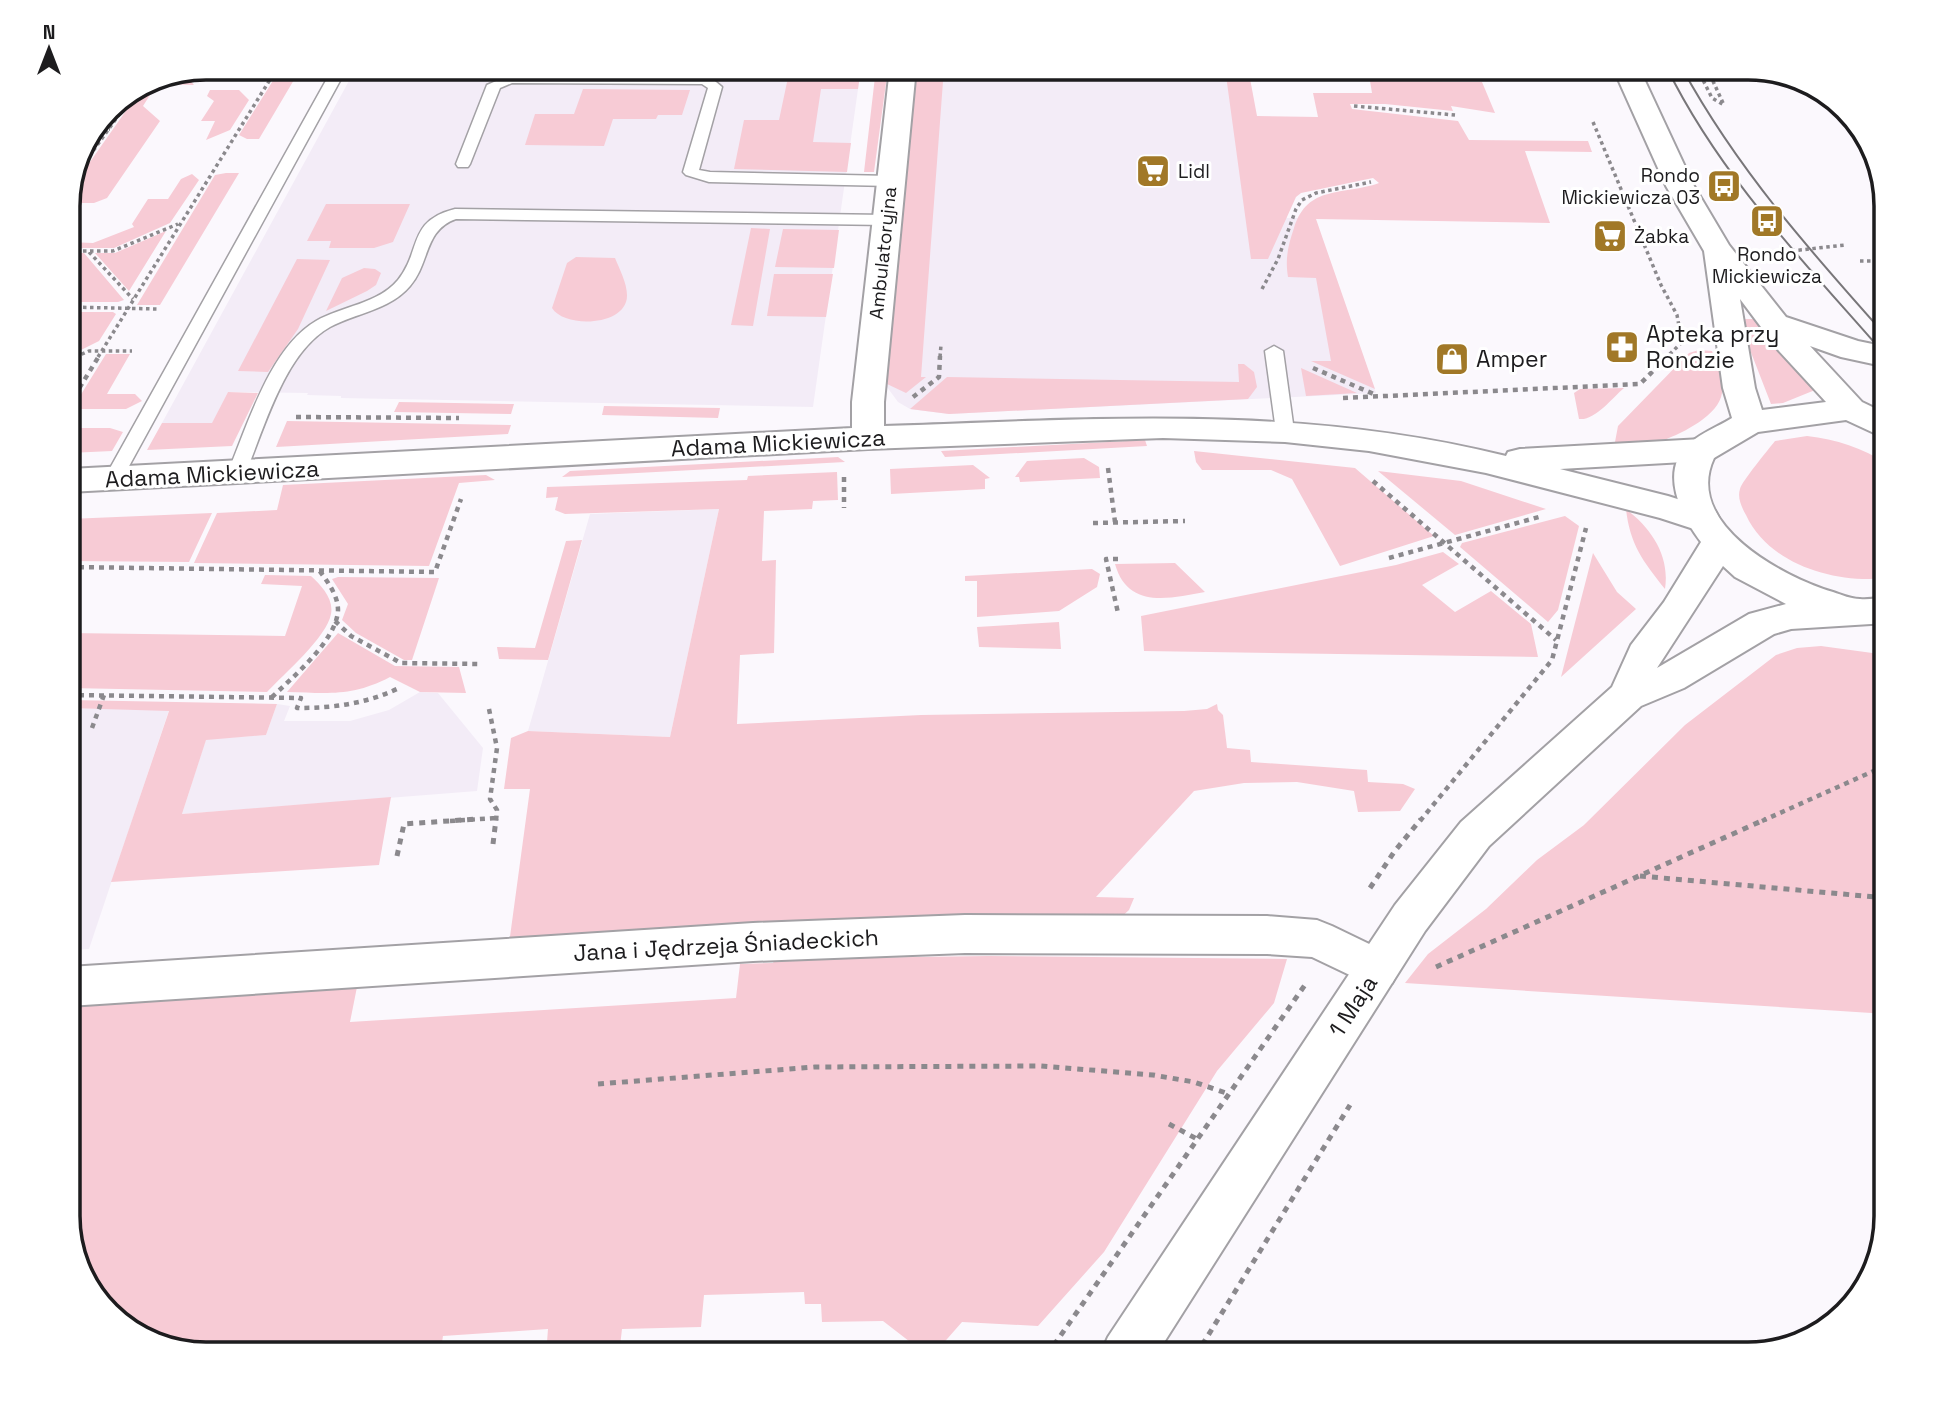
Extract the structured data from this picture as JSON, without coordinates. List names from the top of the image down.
{
  "streets": {
    "street": [
      "Ambulatoryjna",
      "Adama Mickiewicza",
      "Jana i Jędrzeja Śniadeckich",
      "1 Maja"
    ]
  },
  "crossings": [
    ["Ambulatoryjna", "Adama Mickiewicza"],
    ["Adama Mickiewicza", "1 Maja"],
    ["Jana i Jędrzeja Śniadeckich", "1 Maja"]
  ],
  "places": {
    "supermarket": ["Lidl", "Żabka"],
    "bus stop": ["Rondo Mickiewicza 03", "Rondo Mickiewicza"],
    "pharmacy": ["Apteka przy Rondzie"],
    "shop": ["Amper"]
  },
  "north": "top"
}
